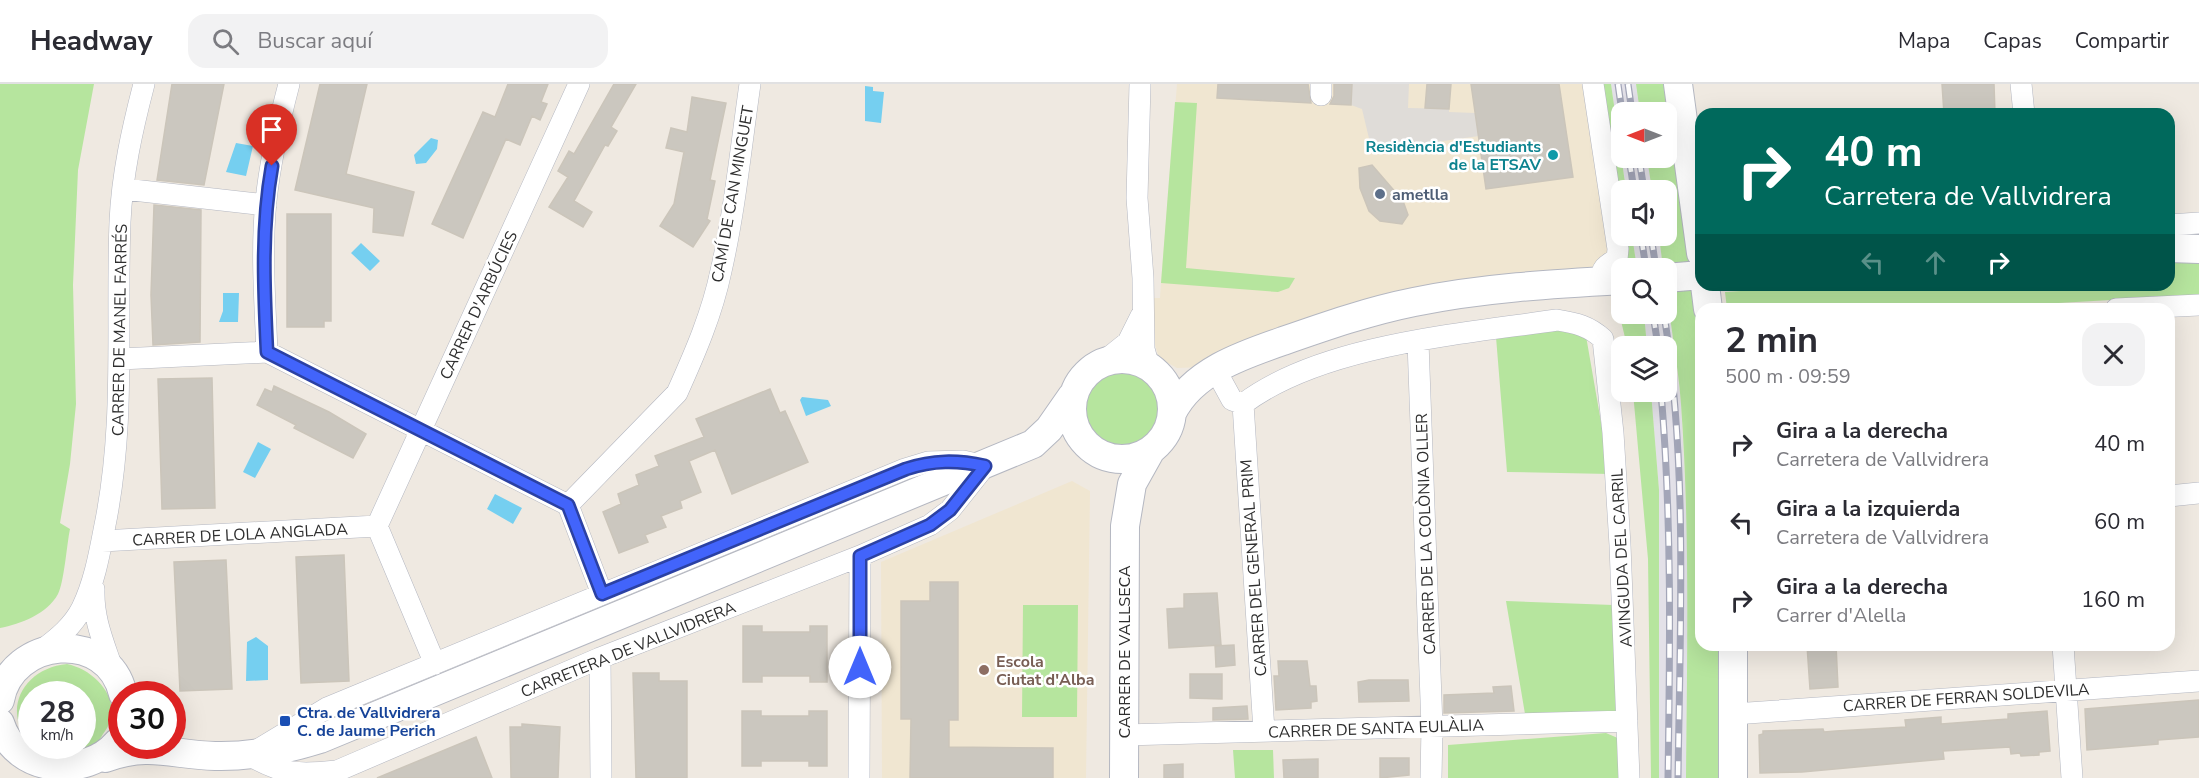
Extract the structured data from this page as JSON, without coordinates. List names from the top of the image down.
{
  "streets": {
    "main road": ["CARRETERA DE VALLVIDRERA", "CARRER DE VALLSECA"],
    "street": [
      "CAMÍ DE CAN MINGUET",
      "CARRER D'ARBÚCIES",
      "CARRER DE MANEL FARRÉS",
      "CARRER DE LOLA ANGLADA",
      "CARRER DE LA COLÒNIA OLLER",
      "AVINGUDA DEL CARRIL",
      "CARRER DEL GENERAL PRIM",
      "CARRER DE FERRAN SOLDEVILA",
      "CARRER DE SANTA EULÀLIA"
    ]
  },
  "crossings": [
    ["CARRER D'ARBÚCIES", "CARRER DE LOLA ANGLADA"],
    ["CARRER DE MANEL FARRÉS", "CARRER DE LOLA ANGLADA"],
    ["CARRER DE LA COLÒNIA OLLER", "AVINGUDA DEL CARRIL"],
    ["CARRER DE LA COLÒNIA OLLER", "CARRER DE SANTA EULÀLIA"],
    ["AVINGUDA DEL CARRIL", "CARRER DE SANTA EULÀLIA"],
    ["CARRER DEL GENERAL PRIM", "CARRER DE SANTA EULÀLIA"],
    ["CARRER DE VALLSECA", "CARRER DE SANTA EULÀLIA"]
  ],
  "places": {
    "other": ["Residència d'Estudiants de la ETSAV", "ametlla", "Escola Ciutat d'Alba"],
    "transit": ["Ctra. de Vallvidrera C. de Jaume Perich"]
  },
  "north": "left",
  "page": {
    "header": "Headway",
    "search": "Buscar aquí",
    "nav": ["Mapa", "Capas", "Compartir"],
    "turn": ["40 m", "Carretera de Vallvidrera"],
    "heading": ["2 min", "500 m · 09:59"],
    "list": [
      {
        "name": "Gira a la derecha",
        "note": "Carretera de Vallvidrera",
        "value": "40 m"
      },
      {
        "name": "Gira a la izquierda",
        "note": "Carretera de Vallvidrera",
        "value": "60 m"
      },
      {
        "name": "Gira a la derecha",
        "note": "Carrer d'Alella",
        "value": "160 m"
      }
    ],
    "speed": "28 km/h",
    "limit": "30"
  }
}
